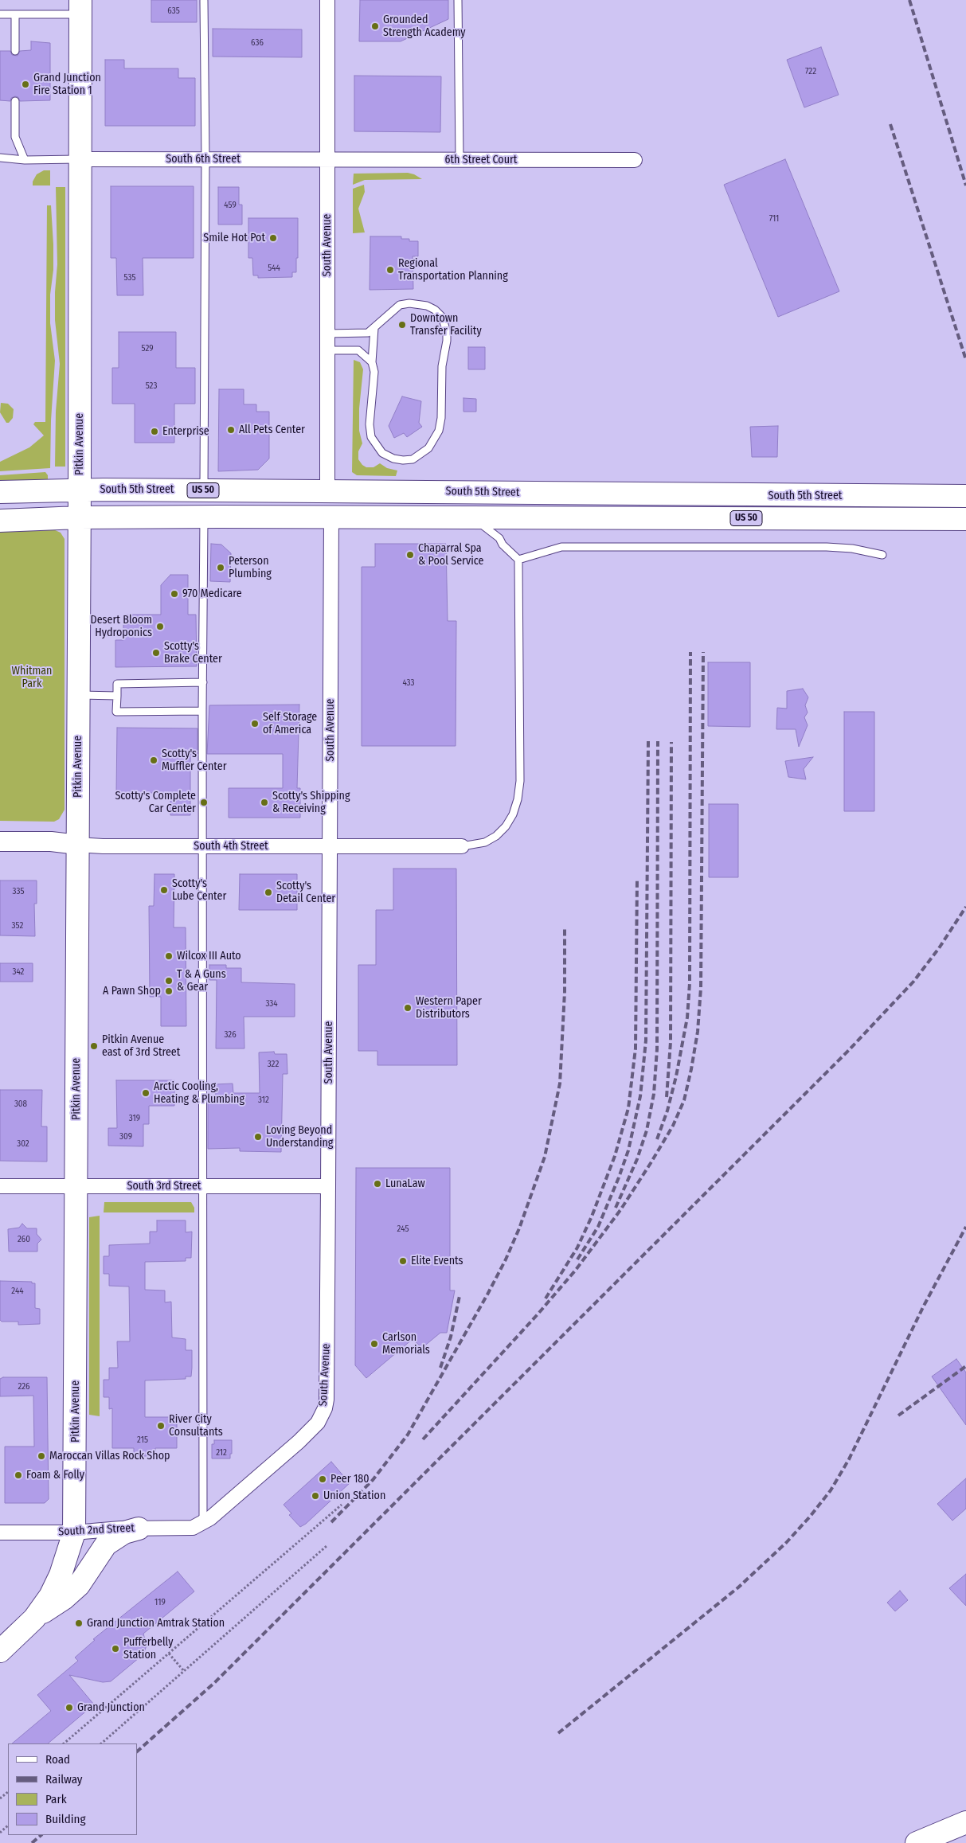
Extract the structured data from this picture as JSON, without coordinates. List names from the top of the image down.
{
  "streets": {
    "main road": [
      "Pitkin Avenue",
      "South 5th Street",
      "US 50",
      "South 4th Street"
    ],
    "street": [
      "South 6th Street",
      "6th Street Court",
      "South Avenue",
      "South 3rd Street",
      "South 2nd Street"
    ]
  },
  "crossings": [
    ["South 6th Street", "6th Street Court"],
    ["South 6th Street", "South Avenue"],
    ["South 6th Street", "Pitkin Avenue"],
    ["6th Street Court", "South Avenue"],
    ["South Avenue", "South 5th Street"],
    ["South Avenue", "South 4th Street"],
    ["South Avenue", "South 3rd Street"],
    ["South Avenue", "South 2nd Street"],
    ["Pitkin Avenue", "South 5th Street"],
    ["Pitkin Avenue", "South 4th Street"],
    ["Pitkin Avenue", "South 3rd Street"],
    ["Pitkin Avenue", "South 2nd Street"]
  ],
  "parks": ["Whitman Park"],
  "places": [
    "Grounded Strength Academy",
    "Grand Junction Fire Station 1",
    "Smile Hot Pot",
    "Regional Transportation Planning",
    "Downtown Transfer Facility",
    "All Pets Center",
    "Enterprise",
    "Chaparral Spa & Pool Service",
    "Peterson Plumbing",
    "970 Medicare",
    "Desert Bloom Hydroponics",
    "Scotty's Brake Center",
    "Self Storage of America",
    "Scotty's Muffler Center",
    "Scotty's Complete Car Center",
    "Scotty's Shipping & Receiving",
    "Scotty's Lube Center",
    "Scotty's Detail Center",
    "Wilcox III Auto",
    "T & A Guns & Gear",
    "A Pawn Shop",
    "Western Paper Distributors",
    "Pitkin Avenue east of 3rd Street",
    "Arctic Cooling, Heating & Plumbing",
    "Loving Beyond Understanding",
    "LunaLaw",
    "Elite Events",
    "Carlson Memorials",
    "River City Consultants",
    "Maroccan Villas Rock Shop",
    "Foam & Folly",
    "Peer 180",
    "Union Station",
    "Grand Junction Amtrak Station",
    "Pufferbelly Station",
    "Grand Junction"
  ],
  "house_numbers": [
    "635",
    "636",
    "722",
    "459",
    "711",
    "544",
    "535",
    "529",
    "523",
    "433",
    "335",
    "352",
    "342",
    "334",
    "326",
    "322",
    "312",
    "308",
    "319",
    "309",
    "302",
    "245",
    "260",
    "244",
    "226",
    "215",
    "212",
    "119"
  ],
  "legend": [
    "Road",
    "Railway",
    "Park",
    "Building"
  ]
}
